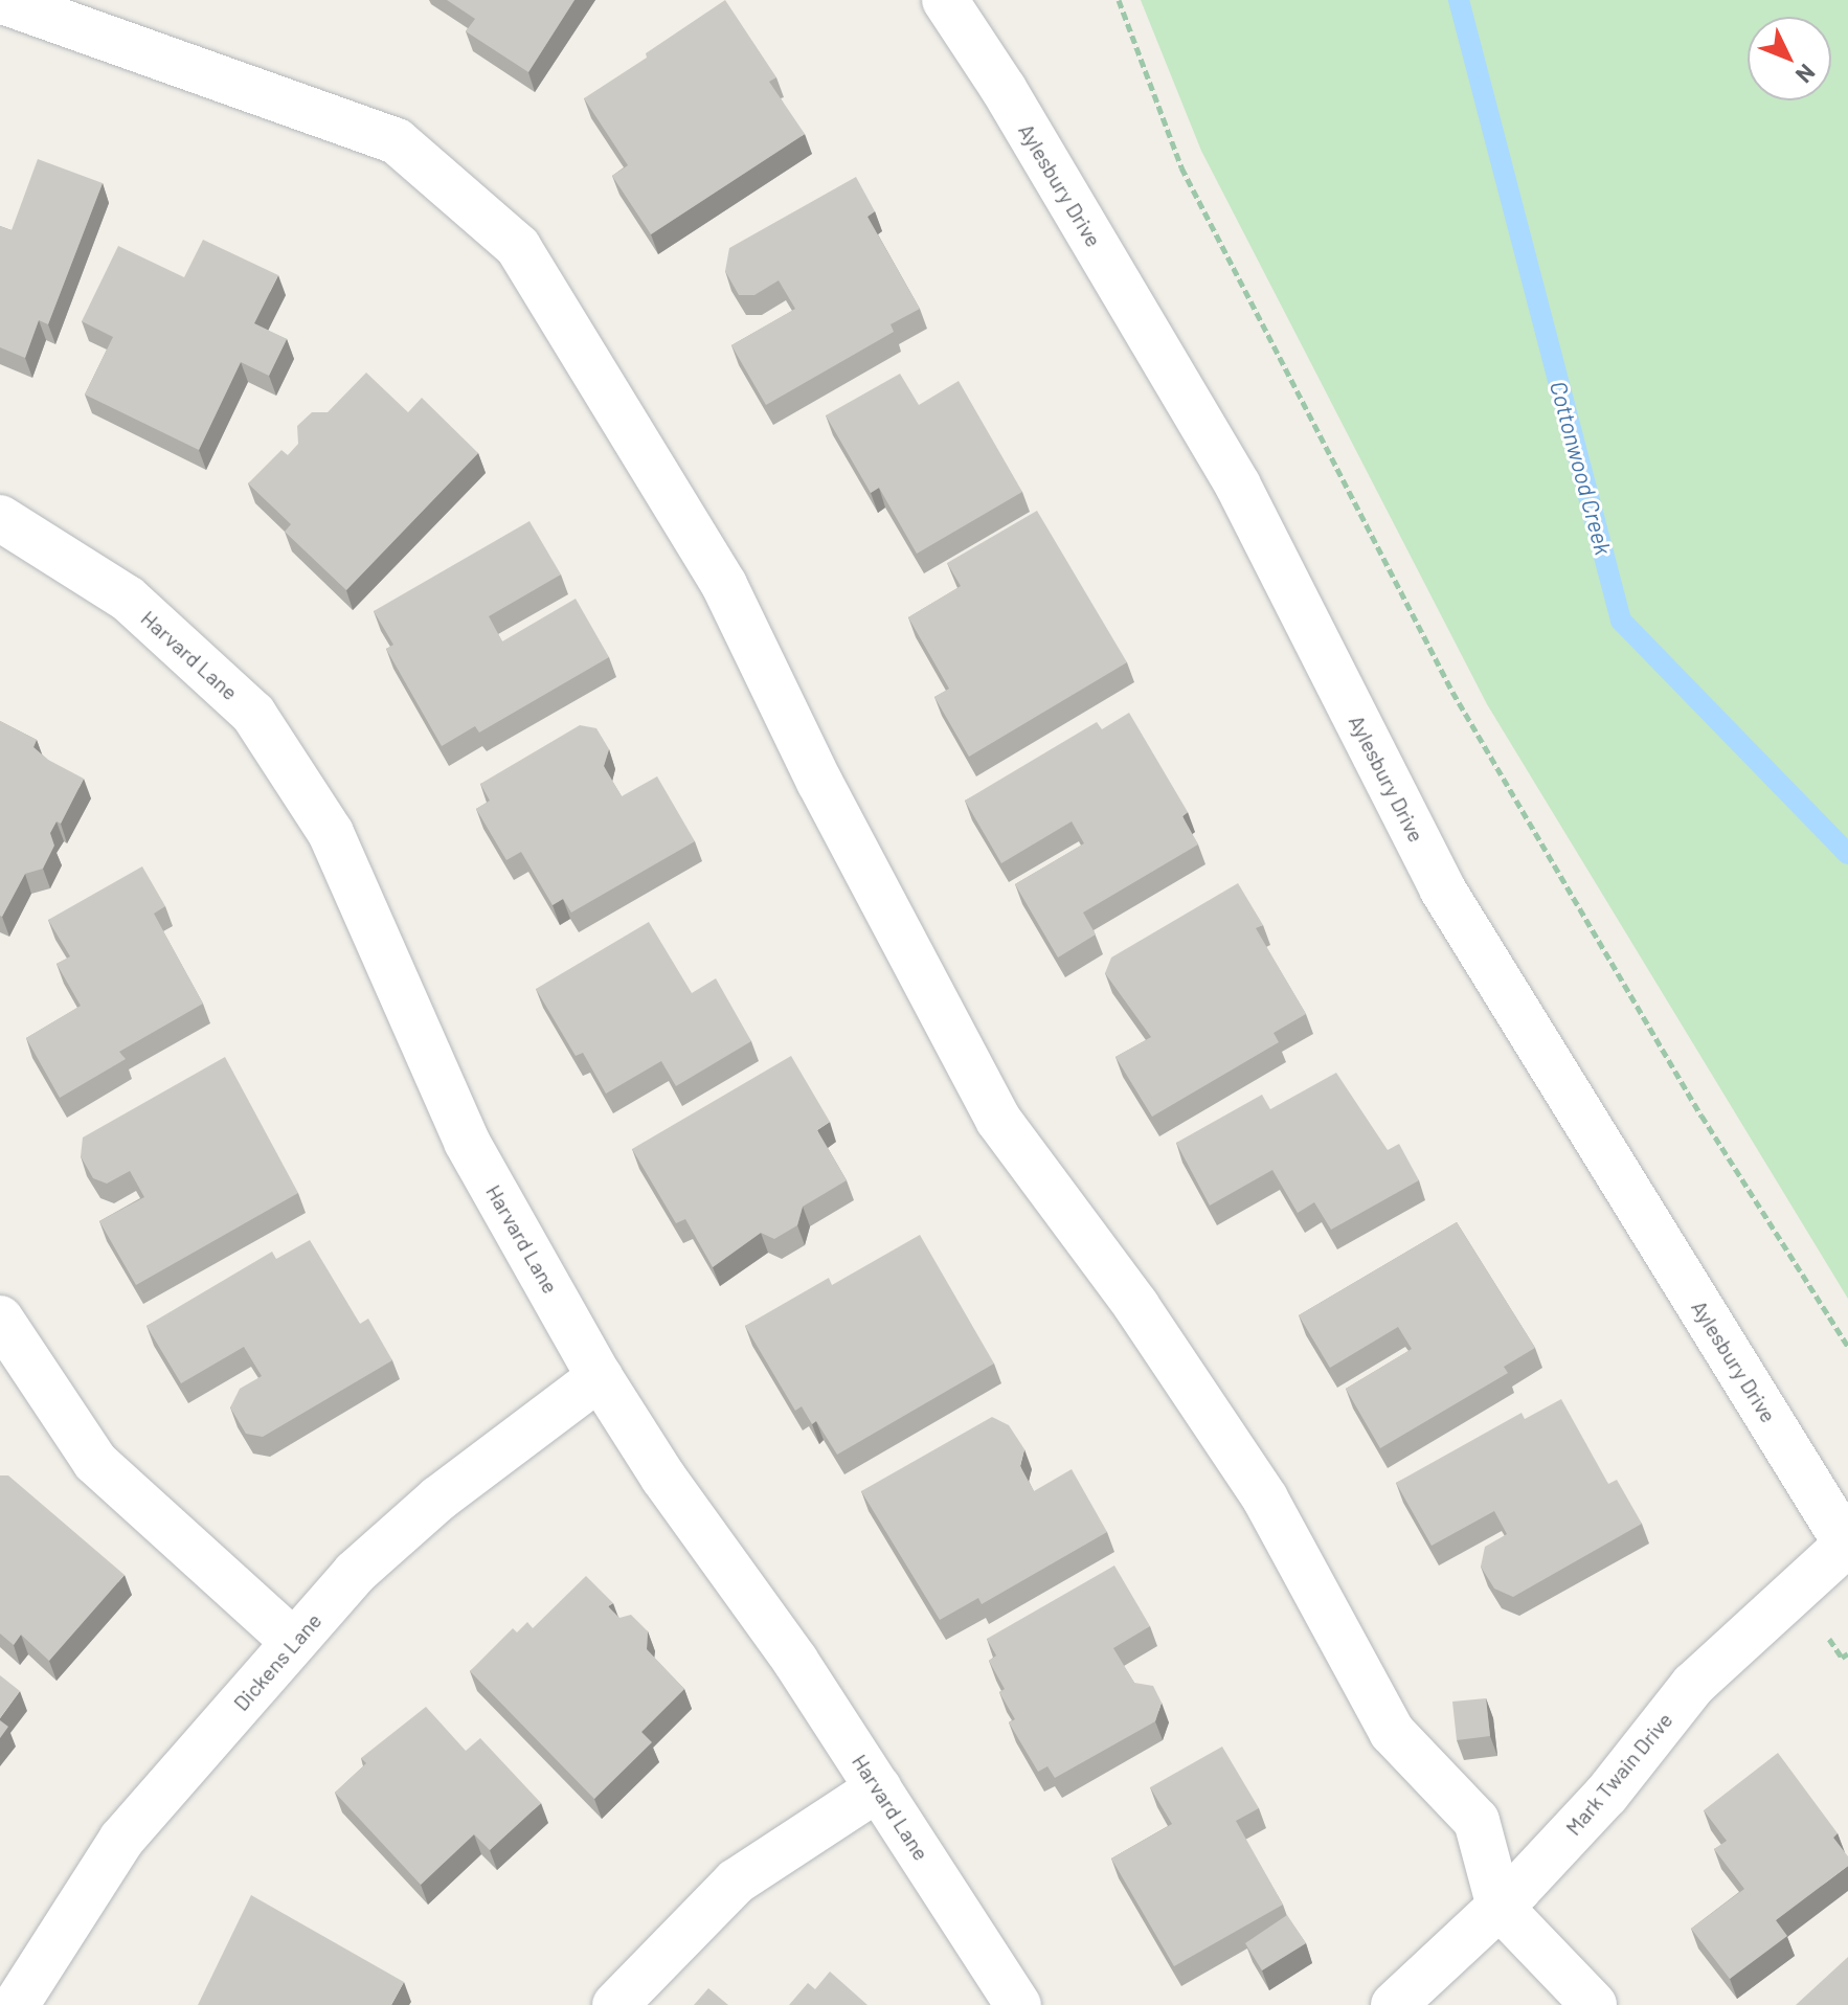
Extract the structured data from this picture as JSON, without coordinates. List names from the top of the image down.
{
  "streets": {
    "street": [
      "Aylesbury Drive",
      "Harvard Lane",
      "Dickens Lane",
      "Mark Twain Drive"
    ]
  },
  "crossings": [
    ["Aylesbury Drive", "Mark Twain Drive"],
    ["Harvard Lane", "Dickens Lane"]
  ],
  "water": ["Cottonwood Creek"],
  "north": "bottom right"
}
